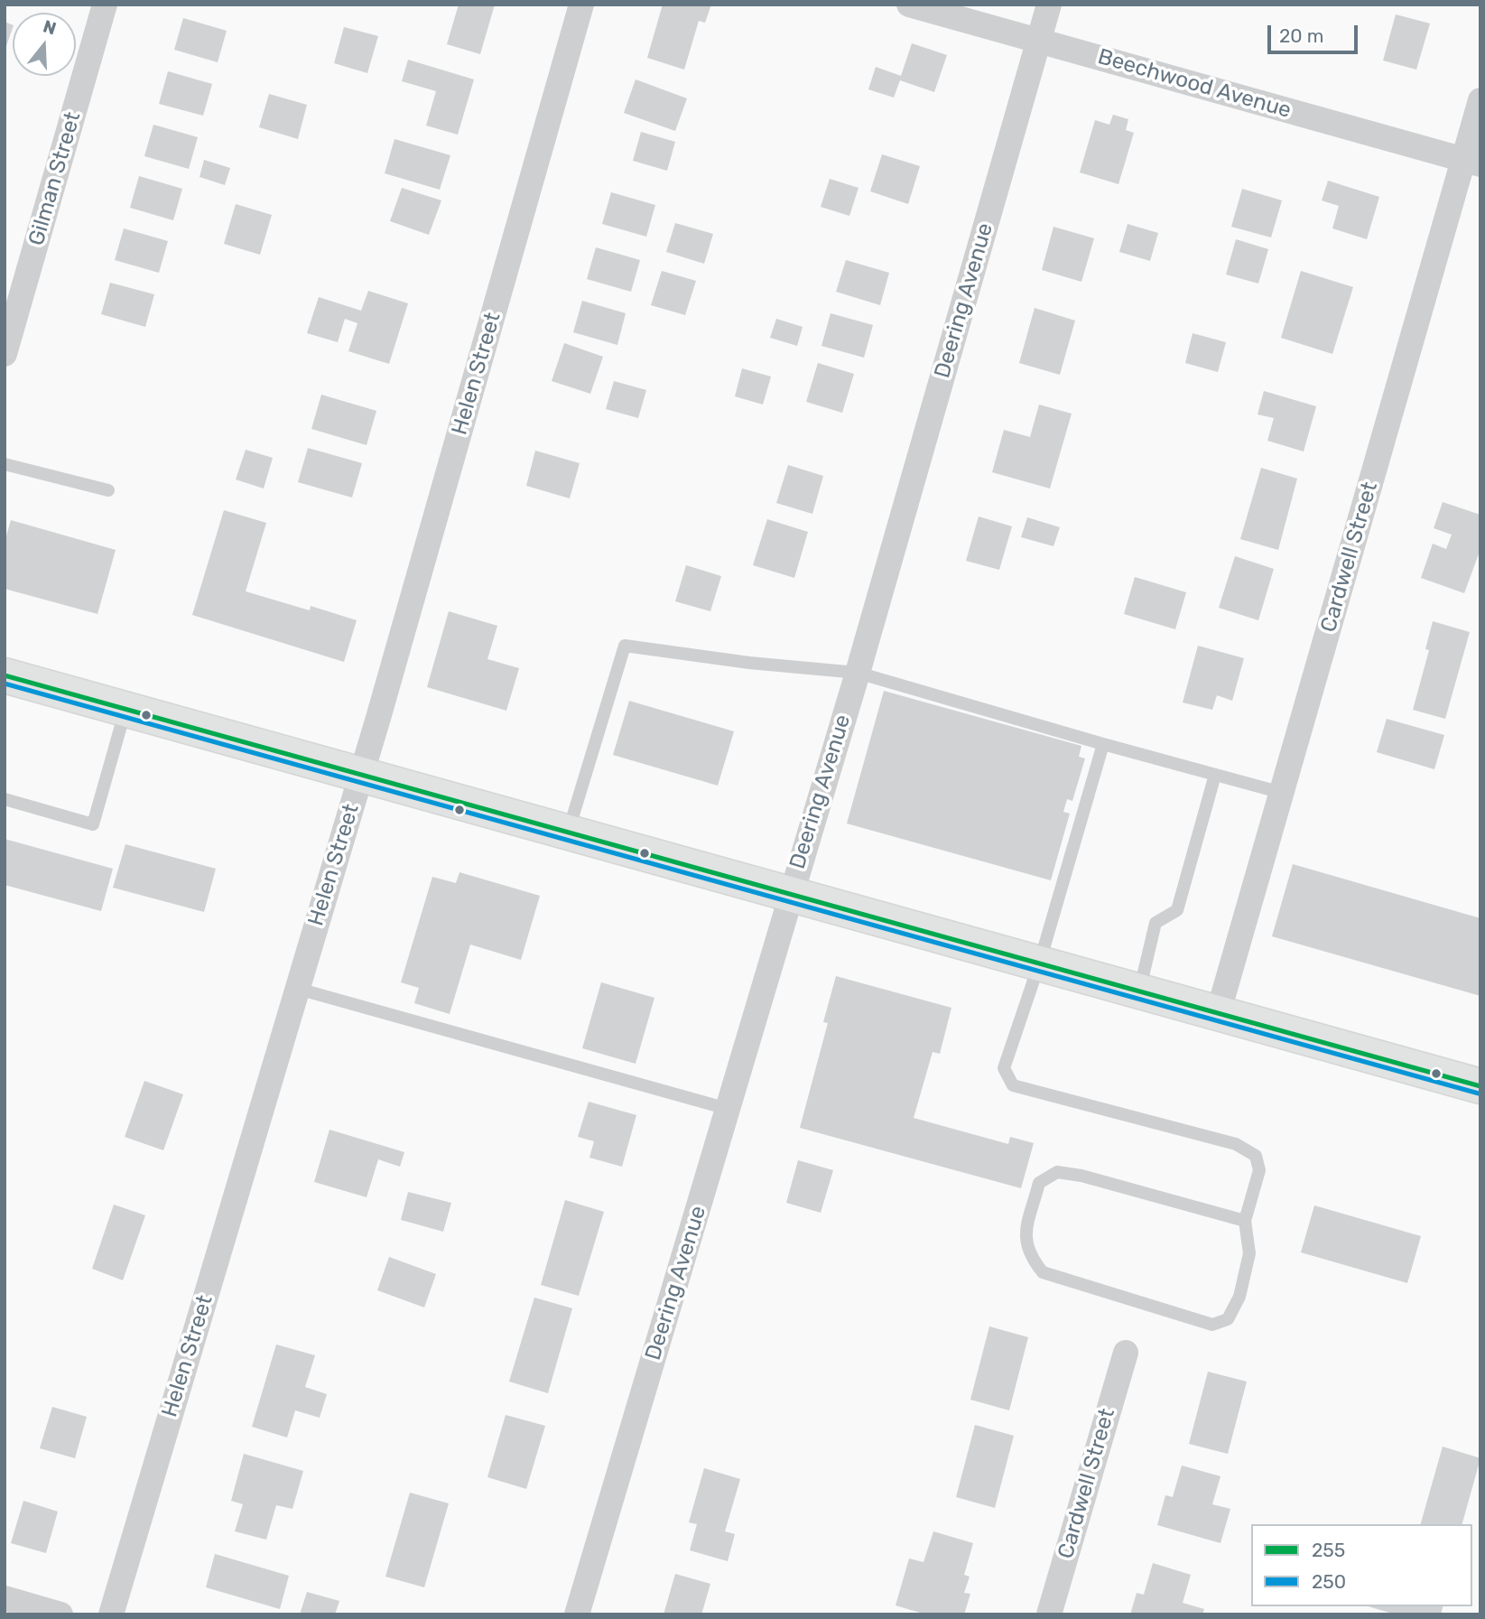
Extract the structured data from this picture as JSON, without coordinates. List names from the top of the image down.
{
  "streets": {
    "street": [
      "Beechwood Avenue",
      "Gilman Street",
      "Deering Avenue",
      "Helen Street",
      "Cardwell Street"
    ]
  },
  "crossings": [
    ["Beechwood Avenue", "Deering Avenue"],
    ["Beechwood Avenue", "Cardwell Street"]
  ],
  "lines": ["transit line 255", "transit line 250"],
  "legend": ["255", "250"],
  "scale_bar": "20 m",
  "north": "top"
}
